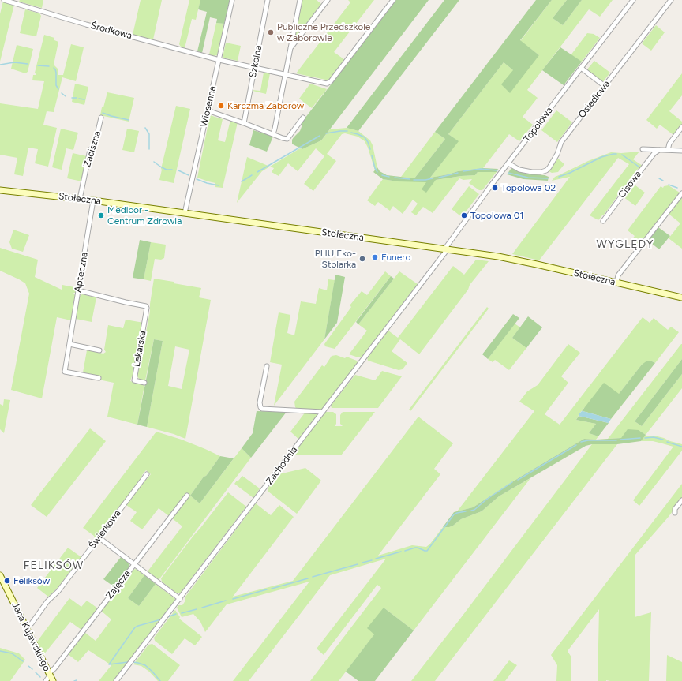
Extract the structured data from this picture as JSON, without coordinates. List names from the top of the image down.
{
  "streets": {
    "main road": ["Stołeczna", "Jana Kujawskiego"],
    "street": [
      "Środkowa",
      "Szkolna",
      "Osiedlowa",
      "Wiosenna",
      "Topolowa",
      "Zaciszna",
      "Cisowa",
      "Apteczna",
      "Lekarska",
      "Zachodnia",
      "Świerkowa",
      "Zajęcza"
    ]
  },
  "crossings": [
    ["Środkowa", "Szkolna"],
    ["Środkowa", "Wiosenna"],
    ["Osiedlowa", "Topolowa"],
    ["Wiosenna", "Stołeczna"],
    ["Topolowa", "Stołeczna"],
    ["Topolowa", "Zachodnia"],
    ["Zaciszna", "Stołeczna"],
    ["Stołeczna", "Apteczna"],
    ["Stołeczna", "Zachodnia"],
    ["Apteczna", "Lekarska"],
    ["Świerkowa", "Jana Kujawskiego"],
    ["Zajęcza", "Jana Kujawskiego"]
  ],
  "districts": ["WYGLĘDY", "FELIKSÓW"],
  "places": [
    "Publiczne Przedszkole w Zaborowie",
    "Karczma Zaborów",
    "Topolowa 02",
    "Medicor - Centrum Zdrowia",
    "Topolowa 01",
    "Funero",
    "PHU Eko- Stolarka",
    "Feliksów"
  ]
}
